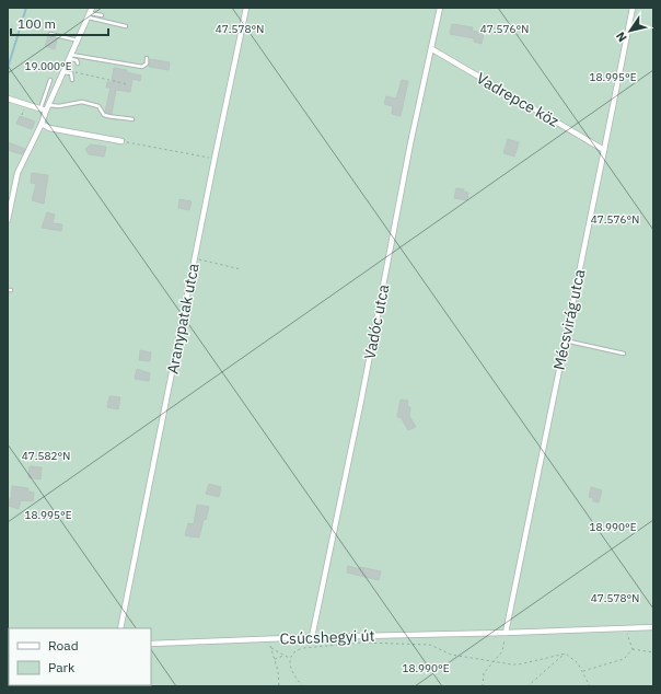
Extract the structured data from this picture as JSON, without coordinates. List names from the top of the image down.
{
  "streets": {
    "street": [
      "Vadrepce köz",
      "Aranypatak utca",
      "Mécsvirág utca",
      "Vadóc utca",
      "Csúcshegyi út"
    ]
  },
  "crossings": [
    ["Vadrepce köz", "Mécsvirág utca"],
    ["Vadrepce köz", "Vadóc utca"],
    ["Mécsvirág utca", "Csúcshegyi út"],
    ["Vadóc utca", "Csúcshegyi út"]
  ],
  "legend": ["Road", "Park"],
  "scale_bar": "100 m",
  "north": "bottom left",
  "coordinates": [
    "47.576°N",
    "47.578°N",
    "19.000°E",
    "18.995°E",
    "47.582°N",
    "18.990°E"
  ]
}
